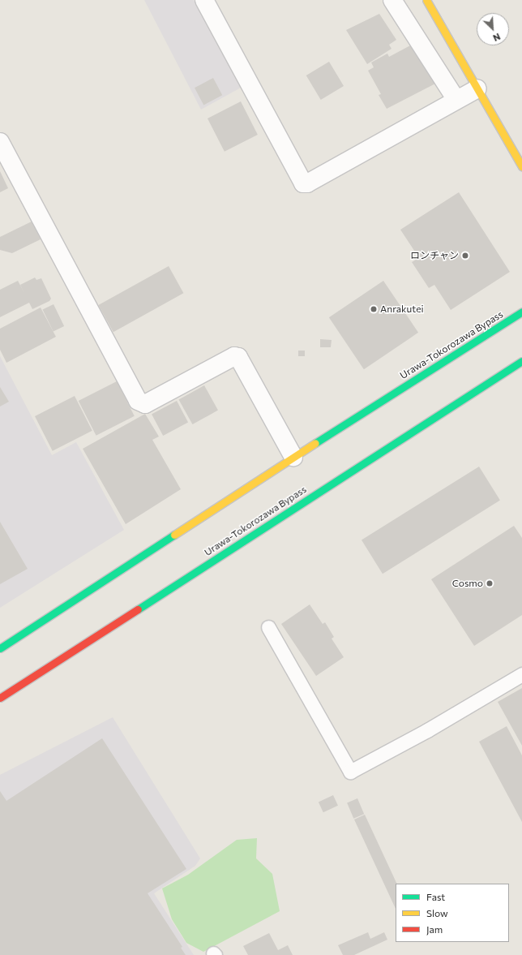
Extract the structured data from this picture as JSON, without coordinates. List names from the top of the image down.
{
  "streets": {
    "main road": ["Urawa-Tokorozawa Bypass"]
  },
  "places": ["ロンチャン", "Anrakutei", "Cosmo"],
  "legend": ["Fast", "Slow", "Jam"],
  "north": "bottom right"
}
